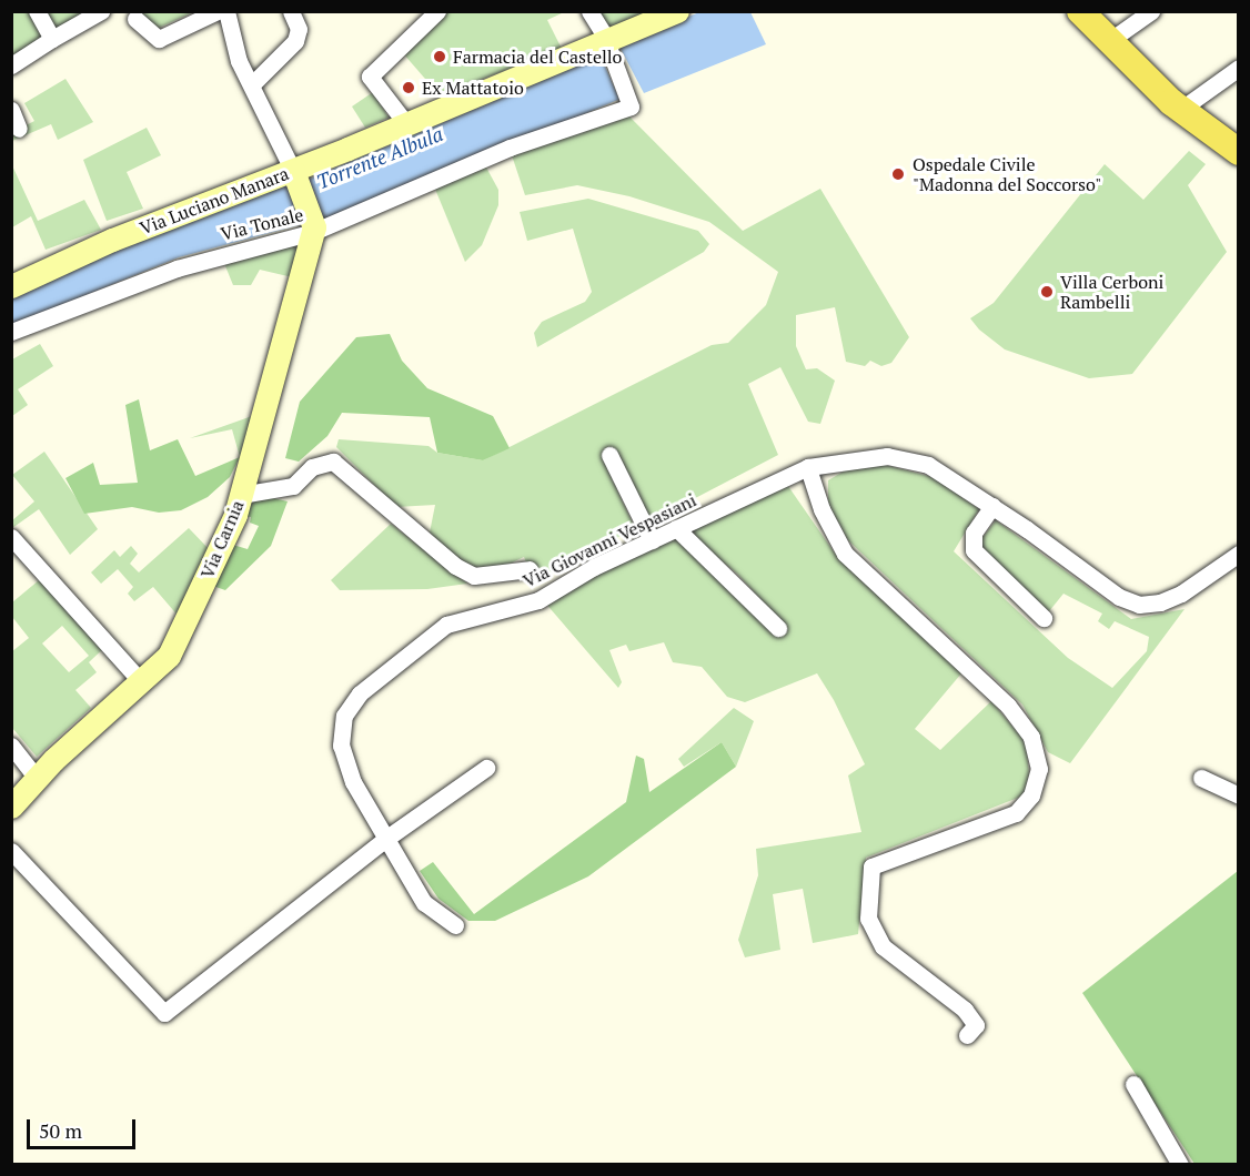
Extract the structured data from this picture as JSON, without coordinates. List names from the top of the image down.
{
  "streets": {
    "main road": ["Via Luciano Manara", "Via Carnia"],
    "street": ["Via Tonale", "Via Giovanni Vespasiani"]
  },
  "crossings": [
    ["Via Luciano Manara", "Via Tonale"],
    ["Via Tonale", "Via Carnia"]
  ],
  "water": ["Torrente Albula"],
  "places": [
    "Farmacia del Castello",
    "Ex Mattatoio",
    "Ospedale Civile \"Madonna del Soccorso\"",
    "Villa Cerboni Rambelli"
  ],
  "scale_bar": "50 m"
}
